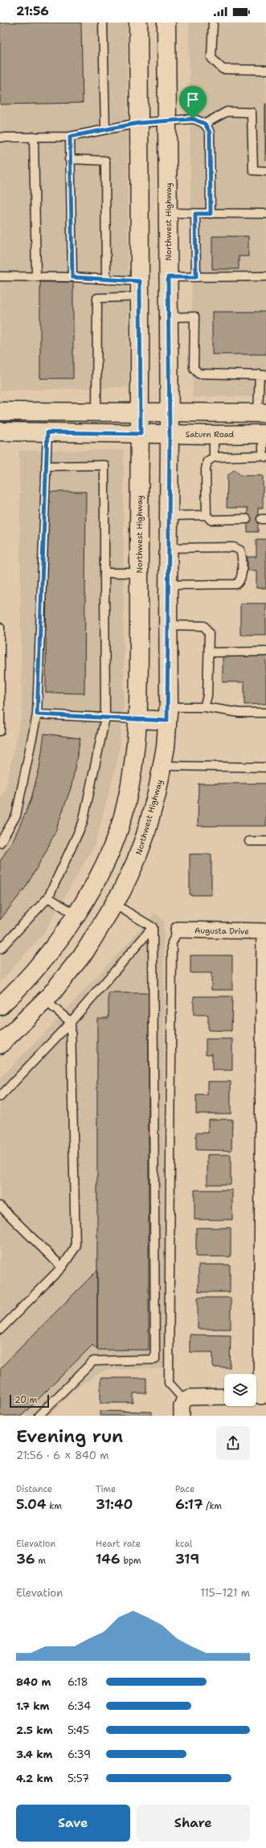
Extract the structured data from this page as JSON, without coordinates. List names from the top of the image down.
{
  "streets": {
    "main road": ["Northwest Highway", "Saturn Road"],
    "street": ["Augusta Drive"]
  },
  "crossings": [
    ["Northwest Highway", "Saturn Road"]
  ],
  "scale_bar": "20 m",
  "page": {
    "status": "21:56",
    "scale": "20 m",
    "heading": ["Evening run", "21:56 · 6 × 840 m"],
    "stats": [
      ["Distance", "5.04 km"],
      ["Time", "31:40"],
      ["Pace", "6:17 /km"],
      ["Elevation", "36 m"],
      ["Heart rate", "146 bpm"],
      ["kcal", "319"]
    ],
    "chart": ["Elevation", "115–121 m"],
    "list": [
      {
        "name": "840 m",
        "note": "6:18"
      },
      {
        "name": "1.7 km",
        "note": "6:34"
      },
      {
        "name": "2.5 km",
        "note": "5:45"
      },
      {
        "name": "3.4 km",
        "note": "6:39"
      },
      {
        "name": "4.2 km",
        "note": "5:57"
      }
    ],
    "buttons": ["Save", "Share"]
  }
}
